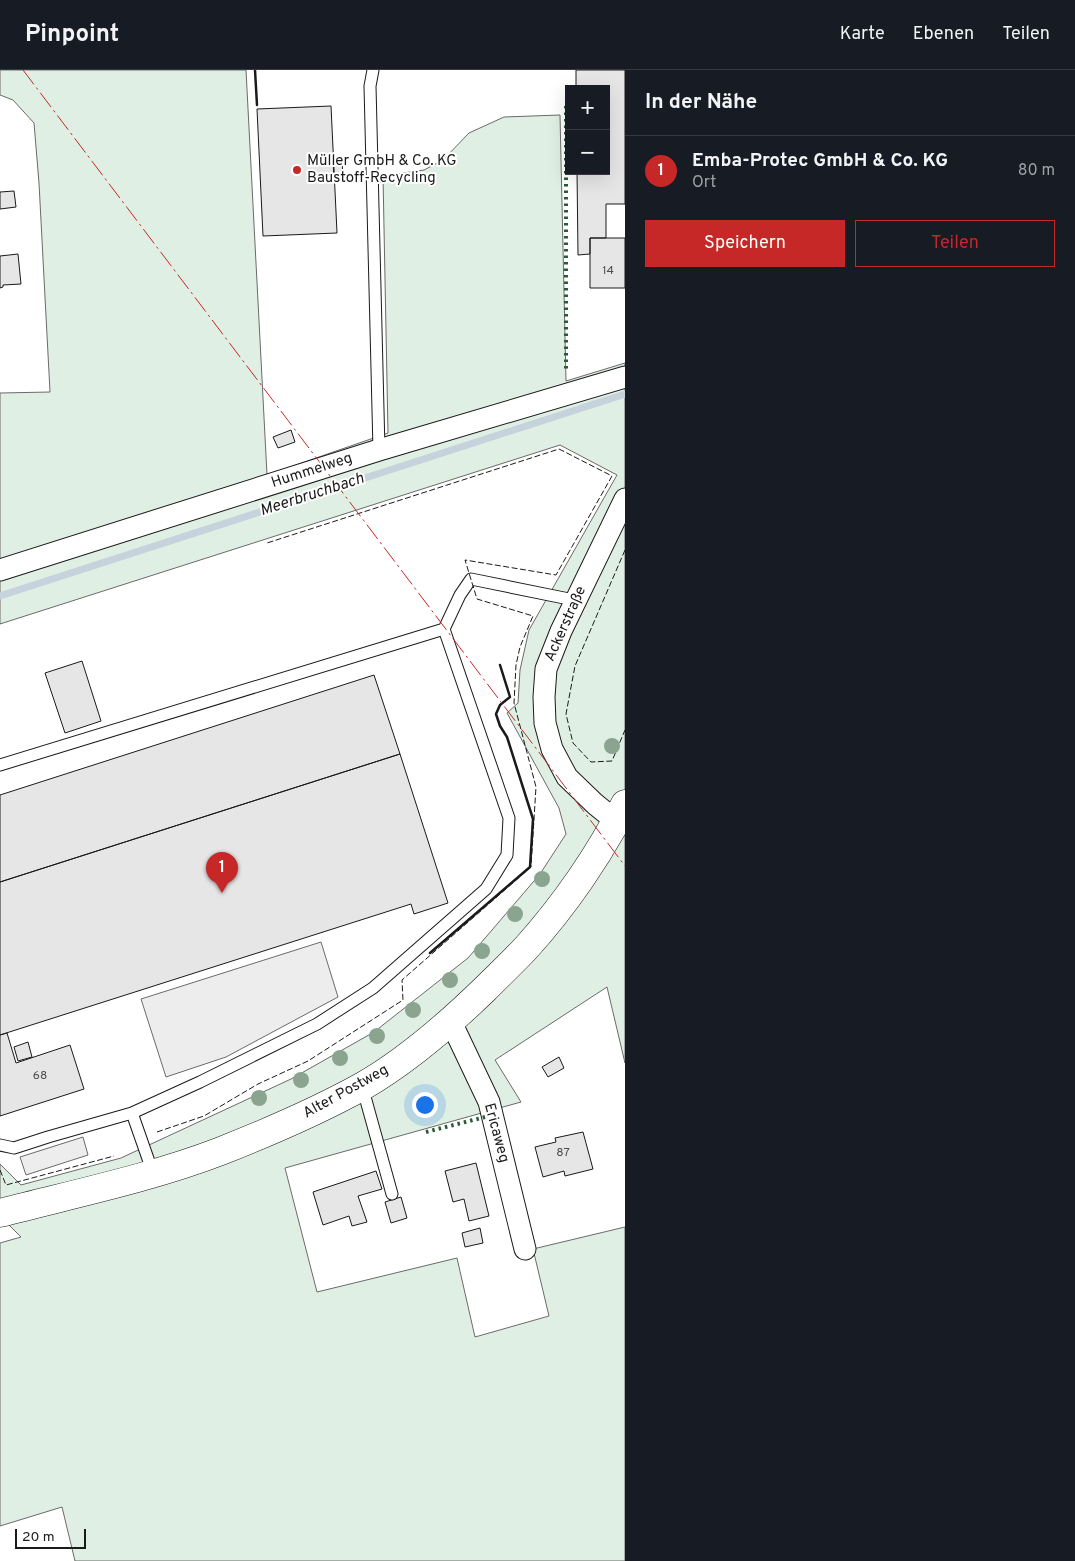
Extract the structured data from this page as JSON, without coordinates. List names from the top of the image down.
{
  "streets": {
    "street": [
      "Hummelweg",
      "Ackerstraße",
      "Alter Postweg",
      "Ericaweg"
    ]
  },
  "crossings": [
    ["Ackerstraße", "Alter Postweg"],
    ["Alter Postweg", "Ericaweg"]
  ],
  "water": ["Meerbruchbach"],
  "places": ["Müller GmbH & Co. KG Baustoff-Recycling"],
  "house_numbers": ["14", "68", "87"],
  "scale_bar": "20 m",
  "page": {
    "header": "Pinpoint",
    "nav": ["Karte", "Ebenen", "Teilen"],
    "heading": "In der Nähe",
    "map_buttons": ["+", "−"],
    "list": [
      {
        "mark": "1",
        "name": "Emba-Protec GmbH & Co. KG",
        "note": "Ort",
        "value": "80 m"
      }
    ],
    "buttons": ["Speichern", "Teilen"],
    "pins": "1",
    "scale": "20 m"
  }
}
